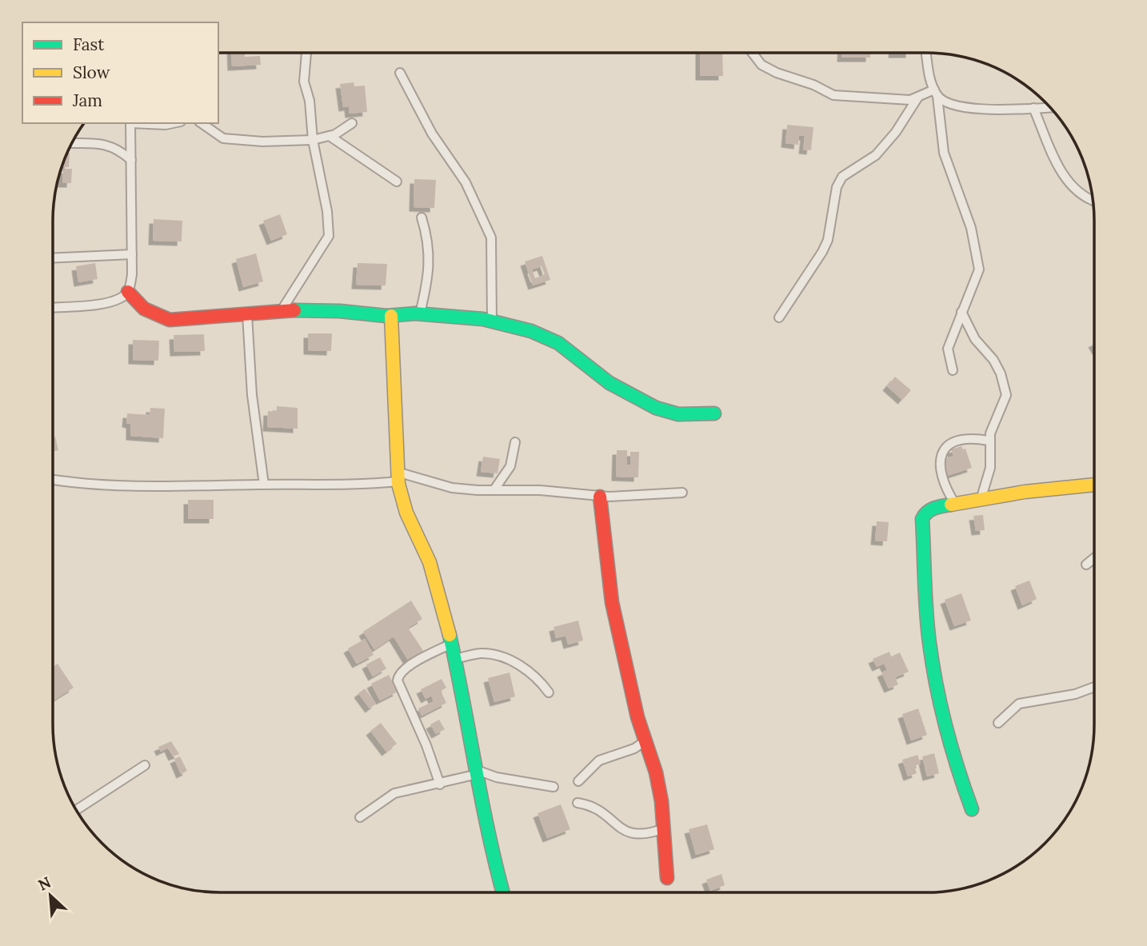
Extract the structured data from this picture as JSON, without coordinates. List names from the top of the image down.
{
  "legend": ["Fast", "Slow", "Jam"],
  "north": "top left"
}
